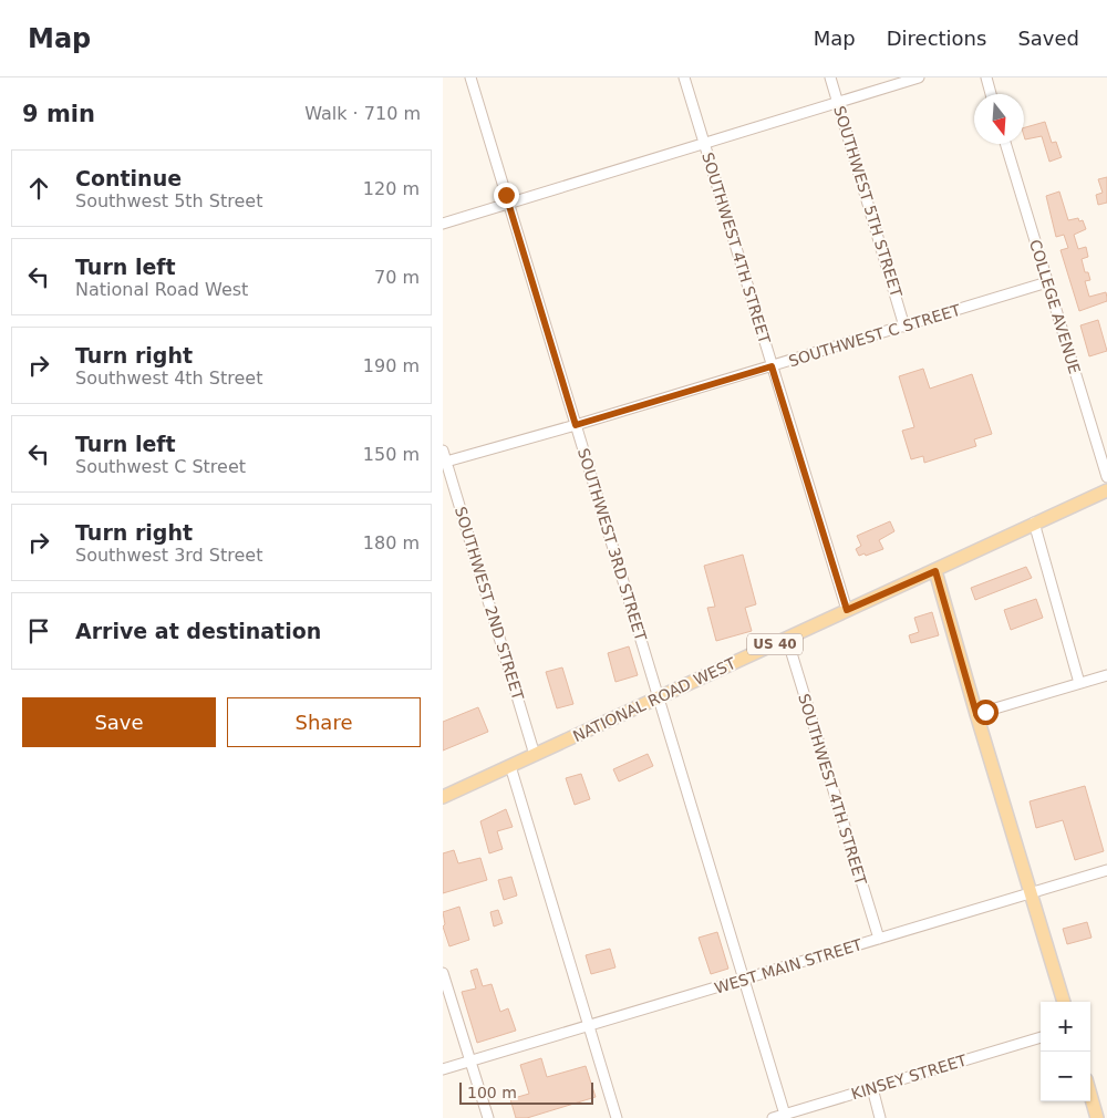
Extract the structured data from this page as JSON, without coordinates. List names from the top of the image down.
{
  "streets": {
    "main road": ["US 40", "NATIONAL ROAD WEST"],
    "street": [
      "SOUTHWEST 5TH STREET",
      "SOUTHWEST 4TH STREET",
      "COLLEGE AVENUE",
      "SOUTHWEST C STREET",
      "SOUTHWEST 3RD STREET",
      "SOUTHWEST 2ND STREET",
      "WEST MAIN STREET",
      "KINSEY STREET"
    ]
  },
  "crossings": [
    ["SOUTHWEST 5TH STREET", "SOUTHWEST C STREET"],
    ["SOUTHWEST 4TH STREET", "SOUTHWEST C STREET"],
    ["SOUTHWEST 4TH STREET", "NATIONAL ROAD WEST"],
    ["SOUTHWEST 4TH STREET", "WEST MAIN STREET"],
    ["COLLEGE AVENUE", "SOUTHWEST C STREET"],
    ["SOUTHWEST C STREET", "SOUTHWEST 3RD STREET"],
    ["SOUTHWEST C STREET", "SOUTHWEST 2ND STREET"],
    ["SOUTHWEST 3RD STREET", "NATIONAL ROAD WEST"],
    ["SOUTHWEST 3RD STREET", "WEST MAIN STREET"],
    ["SOUTHWEST 3RD STREET", "KINSEY STREET"],
    ["SOUTHWEST 2ND STREET", "NATIONAL ROAD WEST"]
  ],
  "scale_bar": "100 m",
  "north": "bottom",
  "page": {
    "header": "Map",
    "nav": ["Map", "Directions", "Saved"],
    "heading": ["9 min", "Walk · 710 m"],
    "list": [
      ["Continue", "Southwest 5th Street", "120 m"],
      ["Turn left", "National Road West", "70 m"],
      ["Turn right", "Southwest 4th Street", "190 m"],
      ["Turn left", "Southwest C Street", "150 m"],
      ["Turn right", "Southwest 3rd Street", "180 m"],
      "Arrive at destination"
    ],
    "buttons": ["Save", "Share"],
    "map_buttons": ["+", "−"],
    "scale": "100 m"
  }
}
